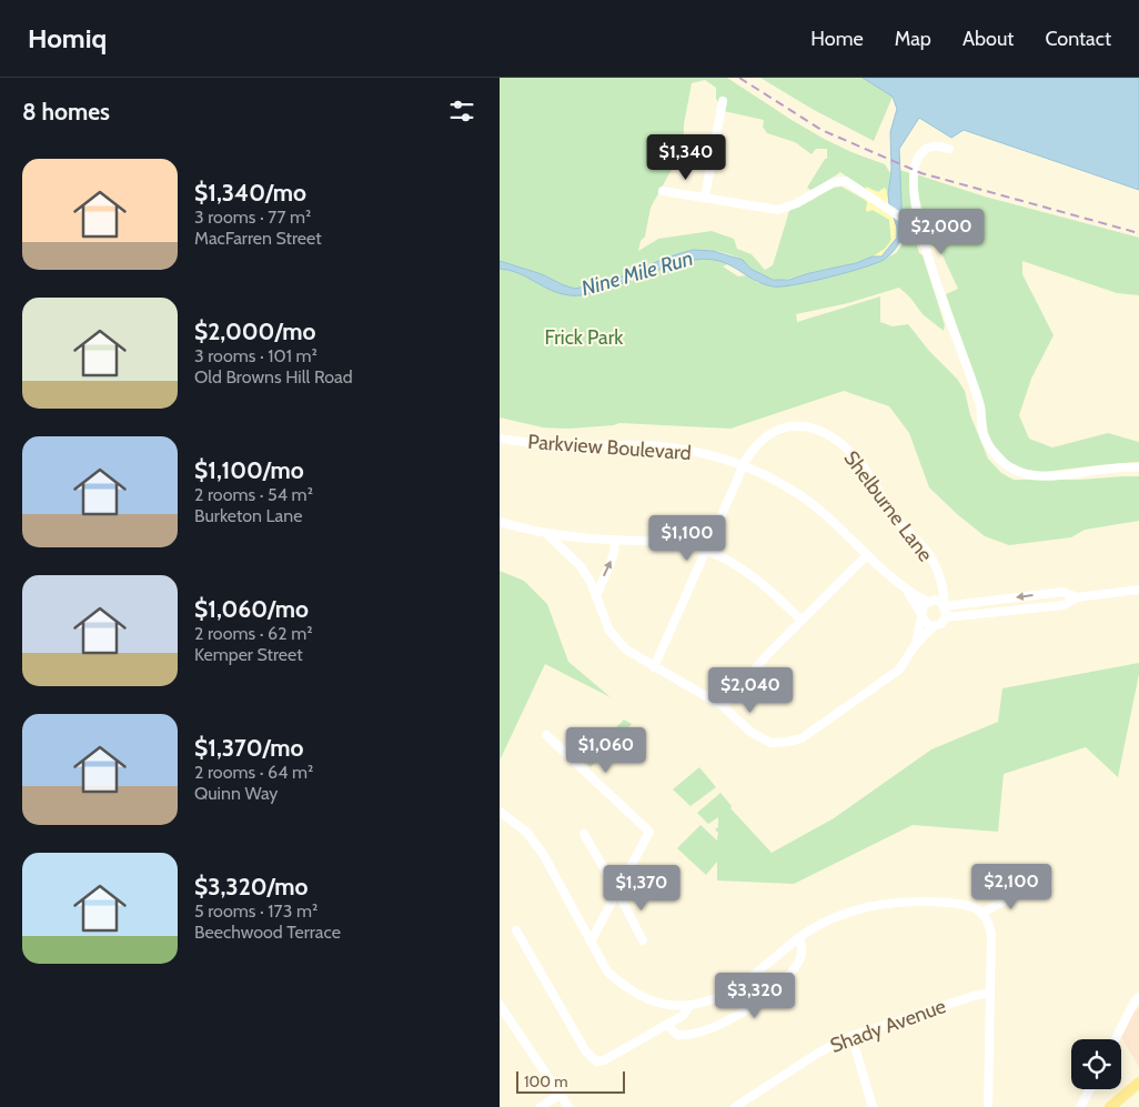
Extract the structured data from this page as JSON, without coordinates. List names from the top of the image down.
{
  "streets": {
    "street": ["Parkview Boulevard", "Shelburne Lane", "Shady Avenue"]
  },
  "crossings": [
    ["Parkview Boulevard", "Shelburne Lane"]
  ],
  "water": ["Nine Mile Run"],
  "parks": ["Frick Park"],
  "scale_bar": "100 m",
  "page": {
    "header": "Homiq",
    "nav": [
      "Home",
      "Map",
      "About",
      "Contact"
    ],
    "heading": "8 homes",
    "price": [
      "$1,340",
      "$2,000",
      "$1,100",
      "$2,040",
      "$1,060",
      "$2,100",
      "$1,370",
      "$3,320"
    ],
    "list": [
      {
        "name": "$1,340/mo",
        "note": "3 rooms · 77 m² · MacFarren Street"
      },
      {
        "name": "$2,000/mo",
        "note": "3 rooms · 101 m² · Old Browns Hill Road"
      },
      {
        "name": "$1,100/mo",
        "note": "2 rooms · 54 m² · Burketon Lane"
      },
      {
        "name": "$1,060/mo",
        "note": "2 rooms · 62 m² · Kemper Street"
      },
      {
        "name": "$1,370/mo",
        "note": "2 rooms · 64 m² · Quinn Way"
      },
      {
        "name": "$3,320/mo",
        "note": "5 rooms · 173 m² · Beechwood Terrace"
      }
    ],
    "scale": "100 m"
  }
}
